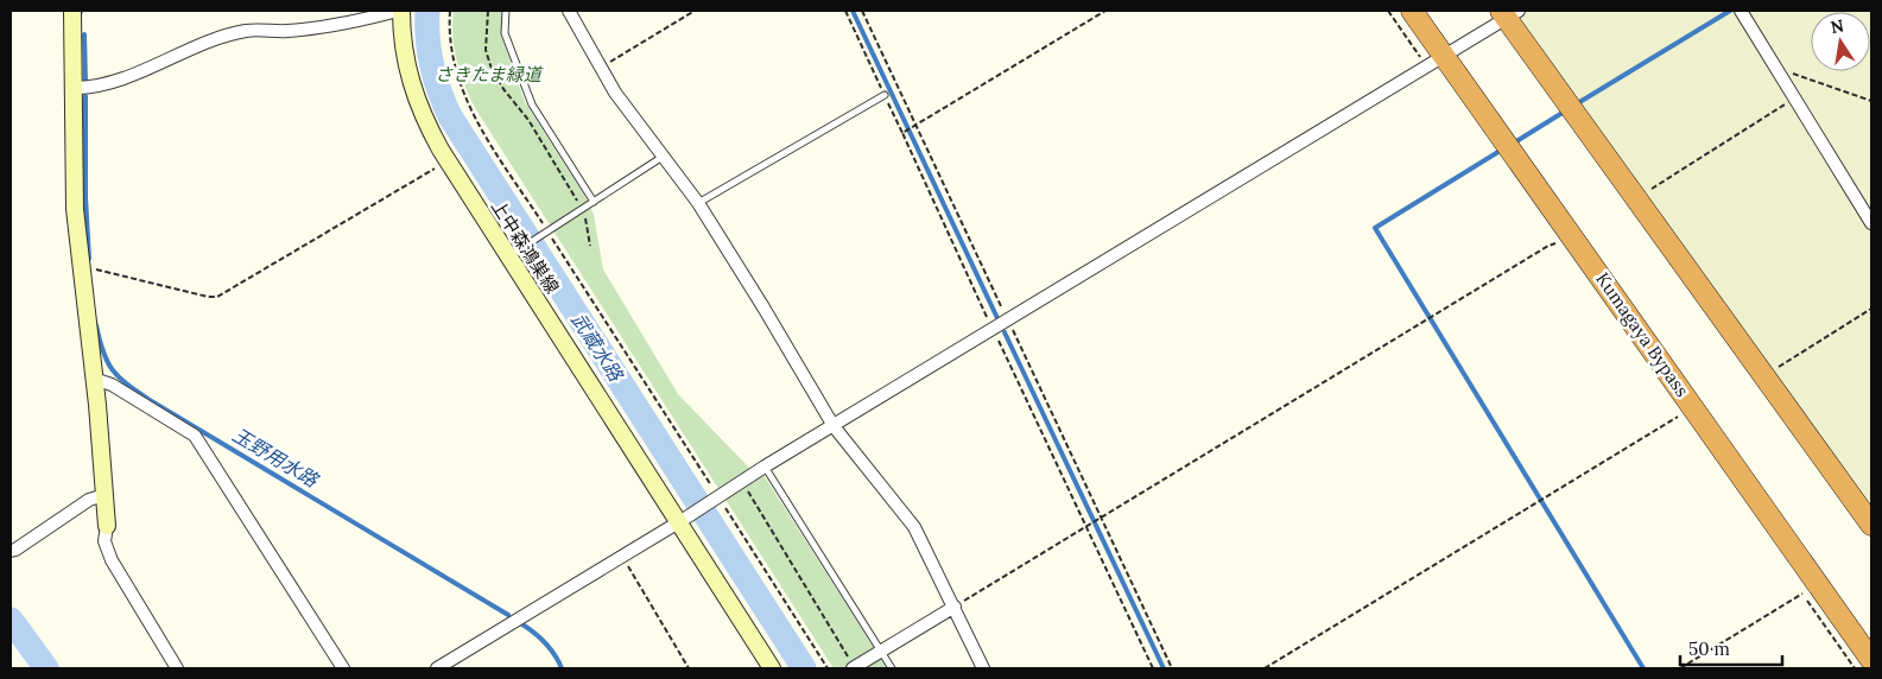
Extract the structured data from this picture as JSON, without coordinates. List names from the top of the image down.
{
  "streets": {
    "highway": ["Kumagaya Bypass"],
    "main road": ["上中森鴻巣線"]
  },
  "water": ["武蔵水路", "玉野用水路"],
  "parks": ["さきたま緑道"],
  "scale_bar": "50 m",
  "north": "top"
}
